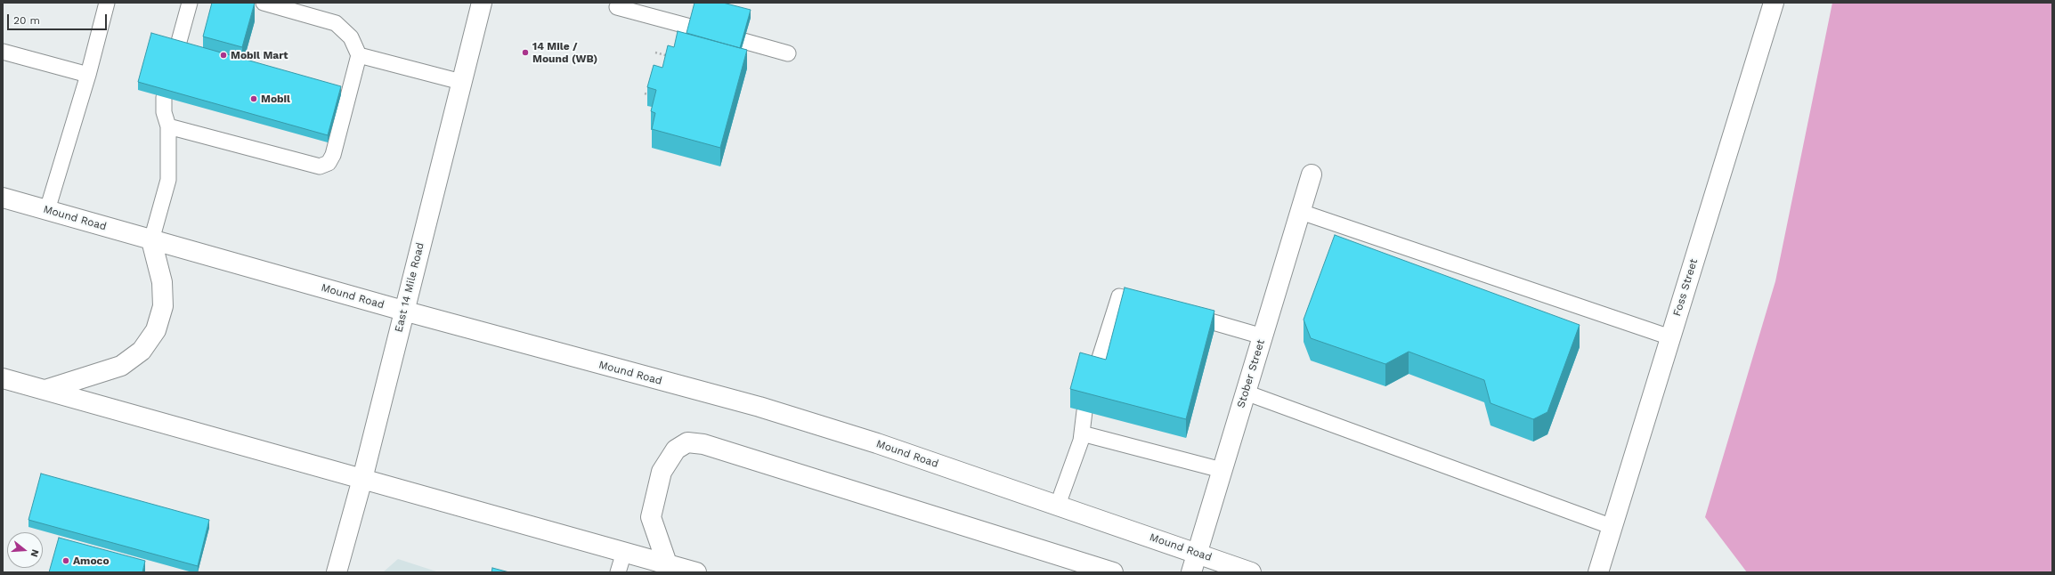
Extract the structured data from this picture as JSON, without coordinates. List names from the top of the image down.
{
  "streets": {
    "main road": [
      "Mound Road",
      "East 14 Mile Road",
      "Foss Street",
      "Stober Street"
    ]
  },
  "crossings": [
    ["Mound Road", "East 14 Mile Road"],
    ["Mound Road", "Stober Street"]
  ],
  "places": [
    "14 Mile / Mound (WB)",
    "Mobil Mart",
    "Mobil",
    "Amoco"
  ],
  "scale_bar": "20 m",
  "north": "right"
}
